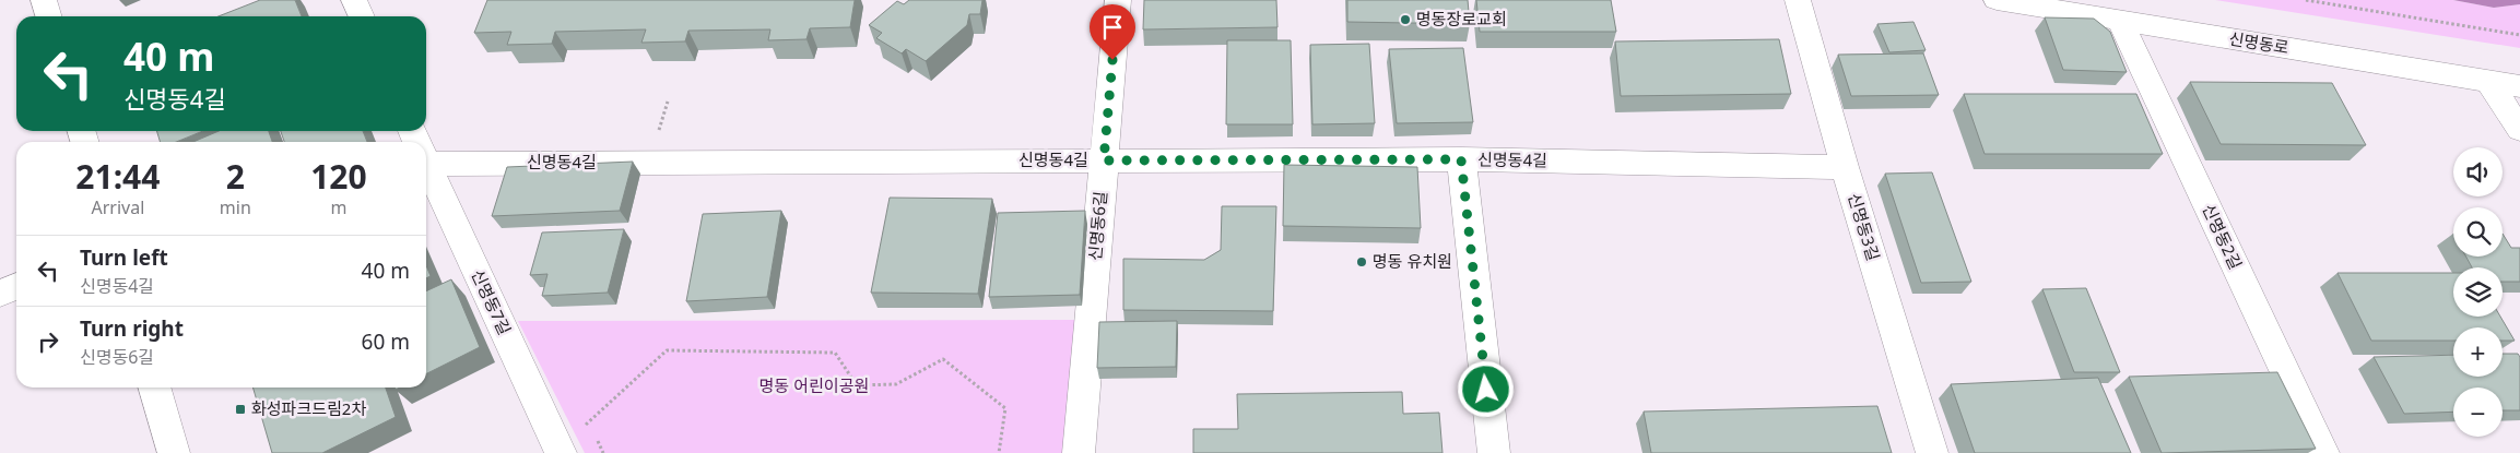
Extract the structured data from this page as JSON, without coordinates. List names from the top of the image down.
{
  "streets": {
    "street": [
      "신명동로",
      "신명동4길",
      "신명동6길",
      "신명동3길",
      "신명동2길",
      "신명동7길"
    ]
  },
  "crossings": [
    ["신명동로", "신명동2길"],
    ["신명동4길", "신명동6길"],
    ["신명동4길", "신명동3길"]
  ],
  "parks": ["명동 어린이공원"],
  "places": {
    "other": ["명동장로교회", "명동 유치원"],
    "transit": ["화성파크드림2차"]
  },
  "page": {
    "turn": ["40 m", "신명동4길"],
    "eta": [
      "21:44",
      "Arrival",
      "2",
      "min",
      "120",
      "m"
    ],
    "map_buttons": ["+", "−"],
    "list": [
      {
        "name": "Turn left",
        "note": "신명동4길",
        "value": "40 m"
      },
      {
        "name": "Turn right",
        "note": "신명동6길",
        "value": "60 m"
      }
    ]
  }
}
